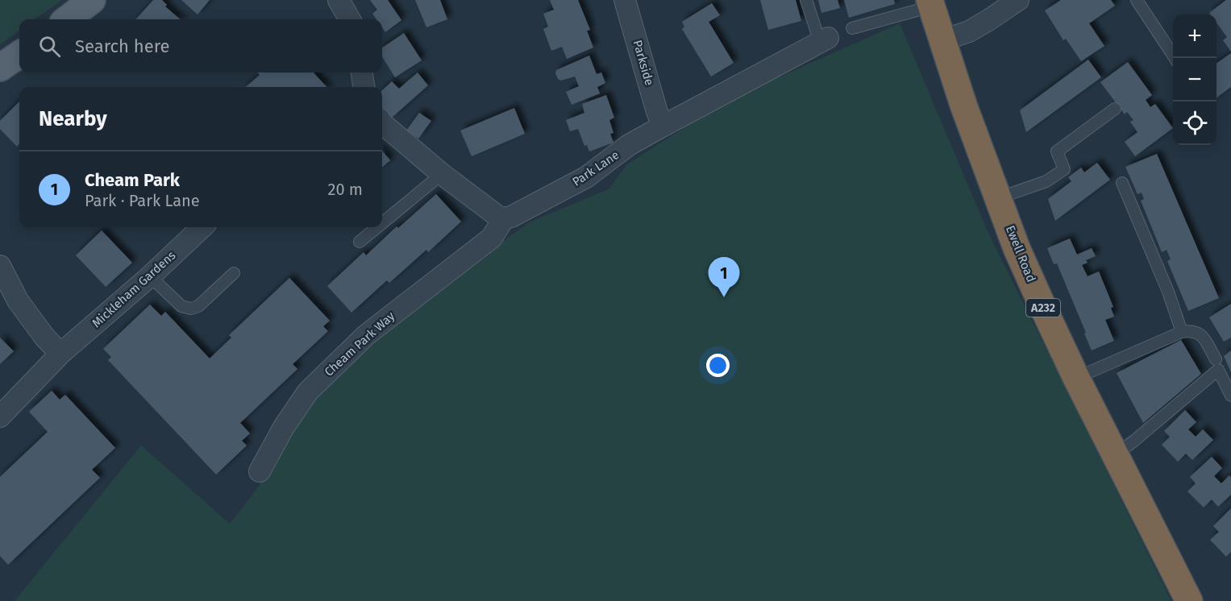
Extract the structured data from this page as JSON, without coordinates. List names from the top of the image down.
{
  "streets": {
    "highway": ["Ewell Road", "A232"],
    "street": [
      "Parkside",
      "Park Lane",
      "Mickleham Gardens",
      "Cheam Park Way"
    ]
  },
  "crossings": [
    ["Parkside", "Park Lane"],
    ["Park Lane", "Cheam Park Way"]
  ],
  "page": {
    "map_buttons": ["+", "−"],
    "search": "Search here",
    "heading": "Nearby",
    "list": [
      {
        "mark": "1",
        "name": "Cheam Park",
        "note": "Park · Park Lane",
        "value": "20 m"
      }
    ],
    "pins": "1"
  }
}
